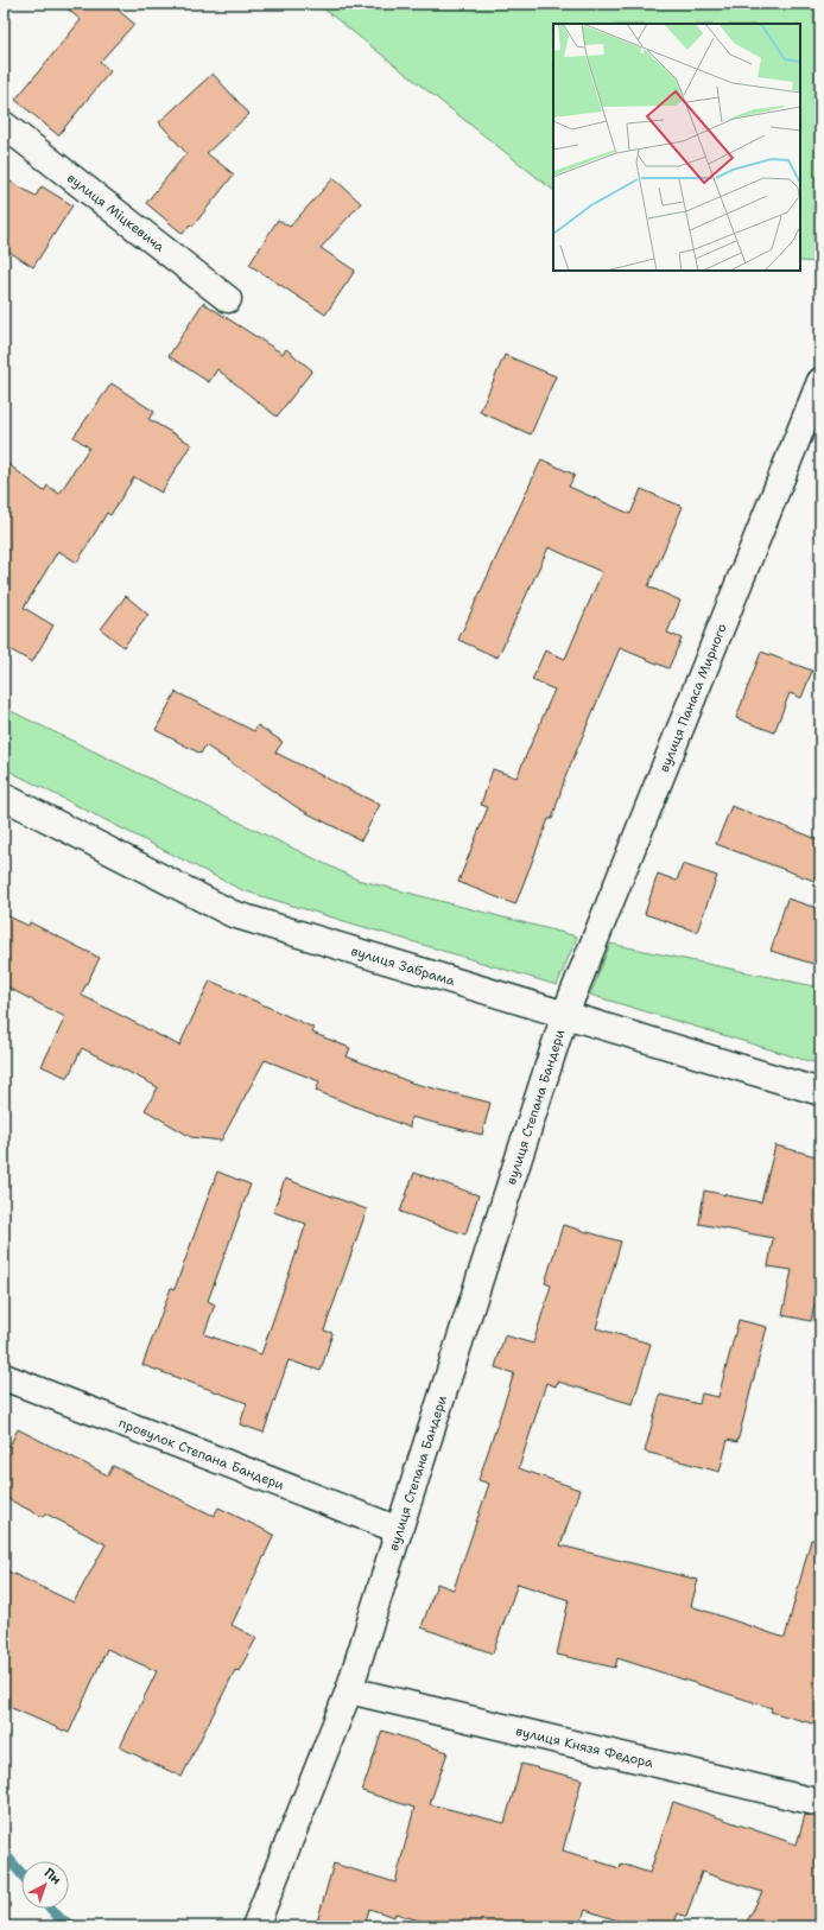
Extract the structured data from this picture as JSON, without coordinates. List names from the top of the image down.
{
  "streets": {
    "street": [
      "вулиця Міцкевича",
      "вулиця Панаса Мирного",
      "вулиця Забрама",
      "вулиця Степана Бандери",
      "провулок Степана Бандери",
      "вулиця Князя Федора"
    ]
  },
  "crossings": [
    ["вулиця Панаса Мирного", "вулиця Забрама"],
    ["вулиця Панаса Мирного", "вулиця Степана Бандери"],
    ["вулиця Забрама", "вулиця Степана Бандери"],
    ["вулиця Степана Бандери", "провулок Степана Бандери"],
    ["вулиця Степана Бандери", "вулиця Князя Федора"]
  ],
  "north": "top right"
}
